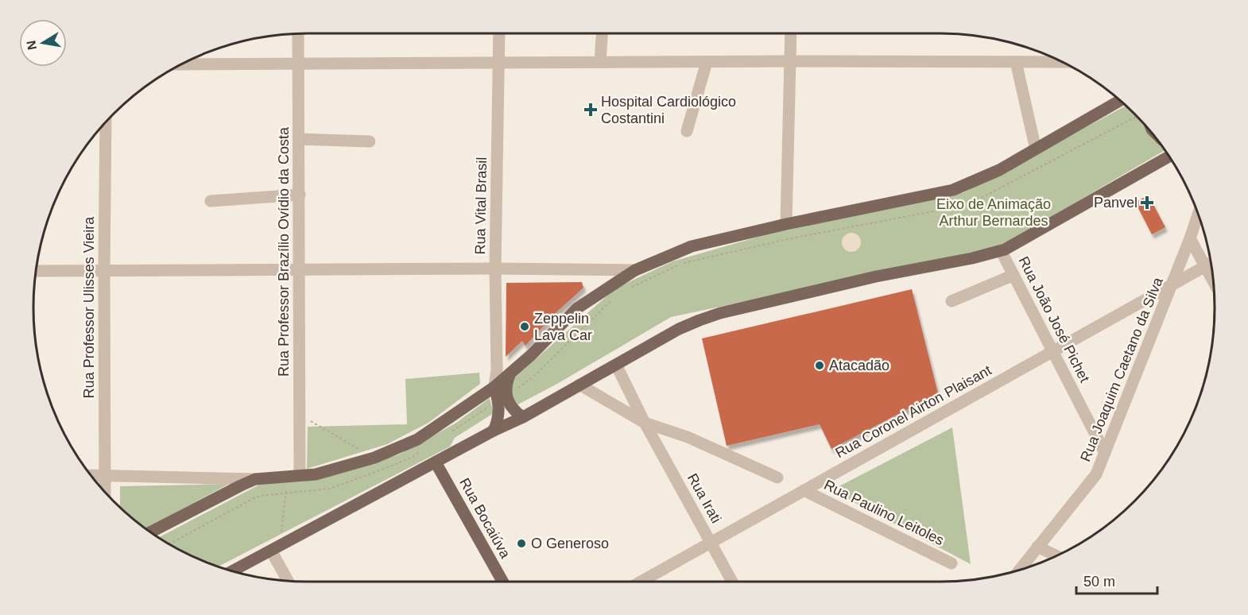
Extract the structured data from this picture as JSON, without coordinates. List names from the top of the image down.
{
  "streets": {
    "main road": ["Rua Bocaiúva"],
    "street": [
      "Rua Vital Brasil",
      "Rua Professor Brazílio Ovídio da Costa",
      "Rua Professor Ulisses Vieira",
      "Rua João José Pichet",
      "Rua Joaquim Caetano da Silva",
      "Rua Coronel Airton Plaisant",
      "Rua Irati",
      "Rua Paulino Leitoles"
    ]
  },
  "crossings": [
    ["Rua João José Pichet", "Rua Joaquim Caetano da Silva"],
    ["Rua João José Pichet", "Rua Coronel Airton Plaisant"],
    ["Rua Joaquim Caetano da Silva", "Rua Coronel Airton Plaisant"],
    ["Rua Coronel Airton Plaisant", "Rua Irati"],
    ["Rua Coronel Airton Plaisant", "Rua Paulino Leitoles"]
  ],
  "parks": ["Eixo de Animação Arthur Bernardes"],
  "places": {
    "health": ["Hospital Cardiológico Costantini", "Panvel"],
    "other": ["Zeppelin Lava Car", "Atacadão", "O Generoso"]
  },
  "scale_bar": "50 m",
  "north": "left"
}
